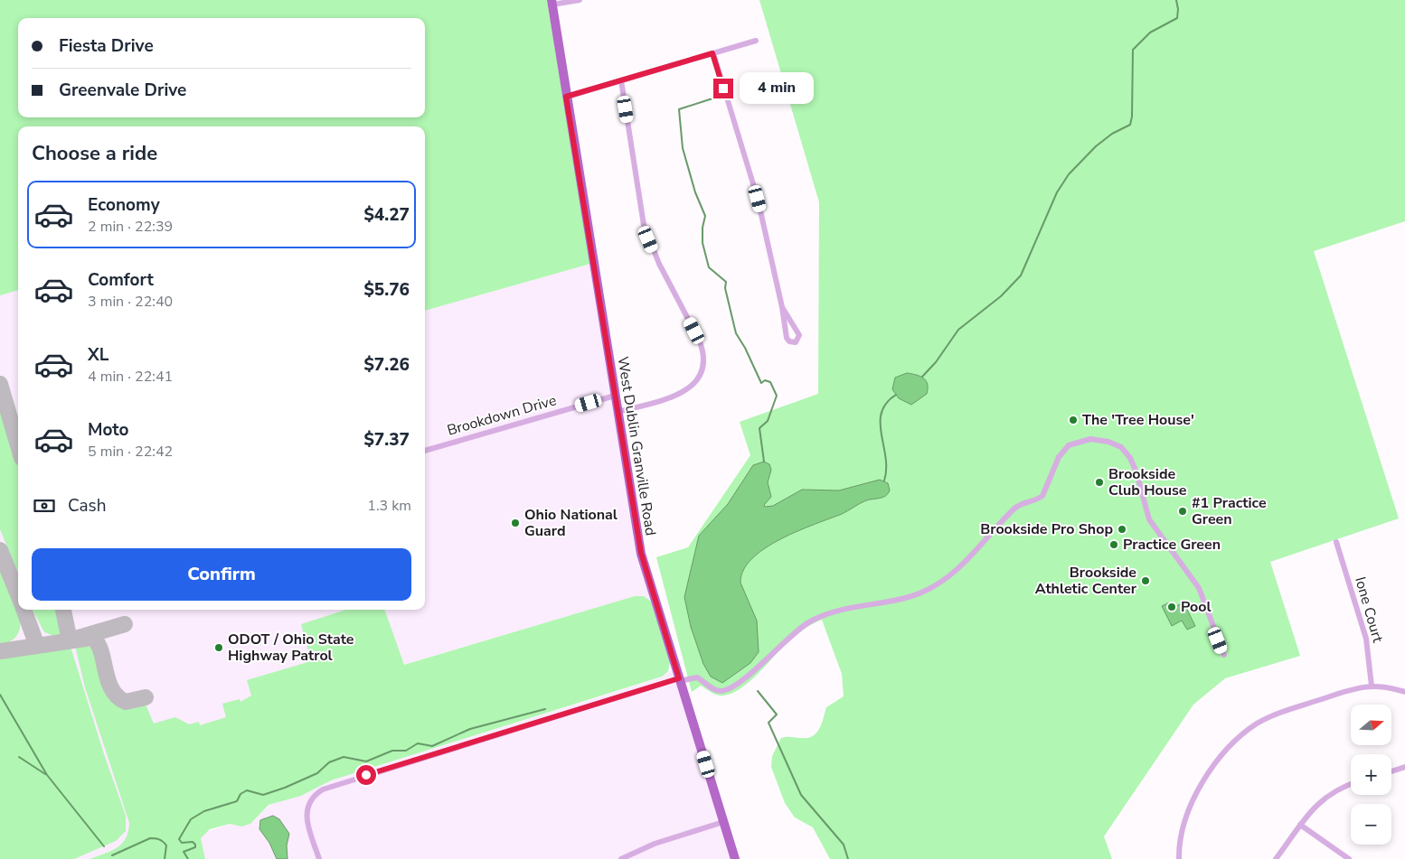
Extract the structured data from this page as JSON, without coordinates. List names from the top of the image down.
{
  "streets": {
    "main road": ["West Dublin Granville Road"],
    "street": ["Brookdown Drive", "Ione Court"]
  },
  "crossings": [
    ["Brookdown Drive", "West Dublin Granville Road"]
  ],
  "places": [
    "The 'Tree House'",
    "Brookside Club House",
    "#1 Practice Green",
    "Ohio National Guard",
    "Brookside Pro Shop",
    "Practice Green",
    "Brookside Athletic Center",
    "Pool",
    "ODOT / Ohio State Highway Patrol"
  ],
  "north": "right",
  "page": {
    "banner": ["Fiesta Drive", "Greenvale Drive"],
    "bubble": "4 min",
    "heading": "Choose a ride",
    "list": [
      {
        "name": "Economy",
        "note": "2 min · 22:39",
        "value": "$4.27"
      },
      {
        "name": "Comfort",
        "note": "3 min · 22:40",
        "value": "$5.76"
      },
      {
        "name": "XL",
        "note": "4 min · 22:41",
        "value": "$7.26"
      },
      {
        "name": "Moto",
        "note": "5 min · 22:42",
        "value": "$7.37"
      }
    ],
    "pay": ["Cash", "1.3 km"],
    "buttons": "Confirm",
    "map_buttons": ["+", "−"]
  }
}
